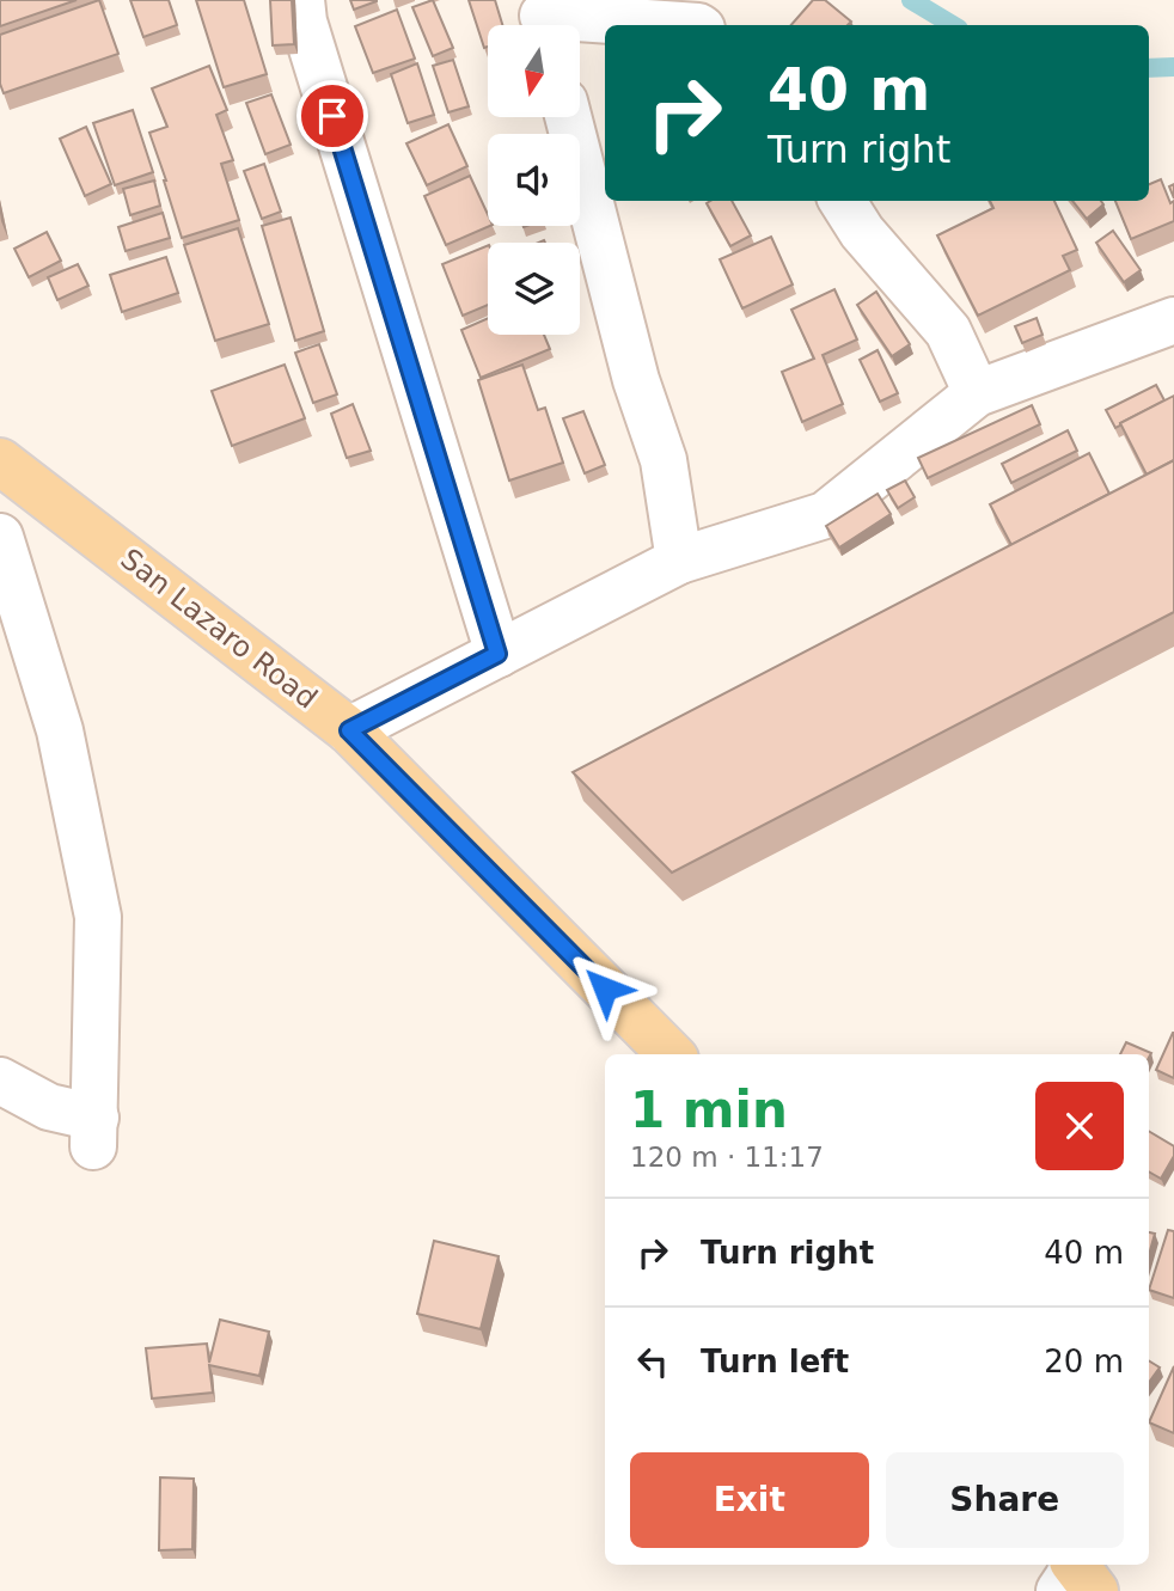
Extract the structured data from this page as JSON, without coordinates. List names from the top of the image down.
{
  "streets": {
    "main road": ["San Lazaro Road"]
  },
  "north": "bottom",
  "page": {
    "turn": ["40 m", "Turn right"],
    "heading": ["1 min", "120 m · 11:17"],
    "list": [
      {
        "name": "Turn right",
        "value": "40 m"
      },
      {
        "name": "Turn left",
        "value": "20 m"
      }
    ],
    "buttons": ["Exit", "Share"]
  }
}
